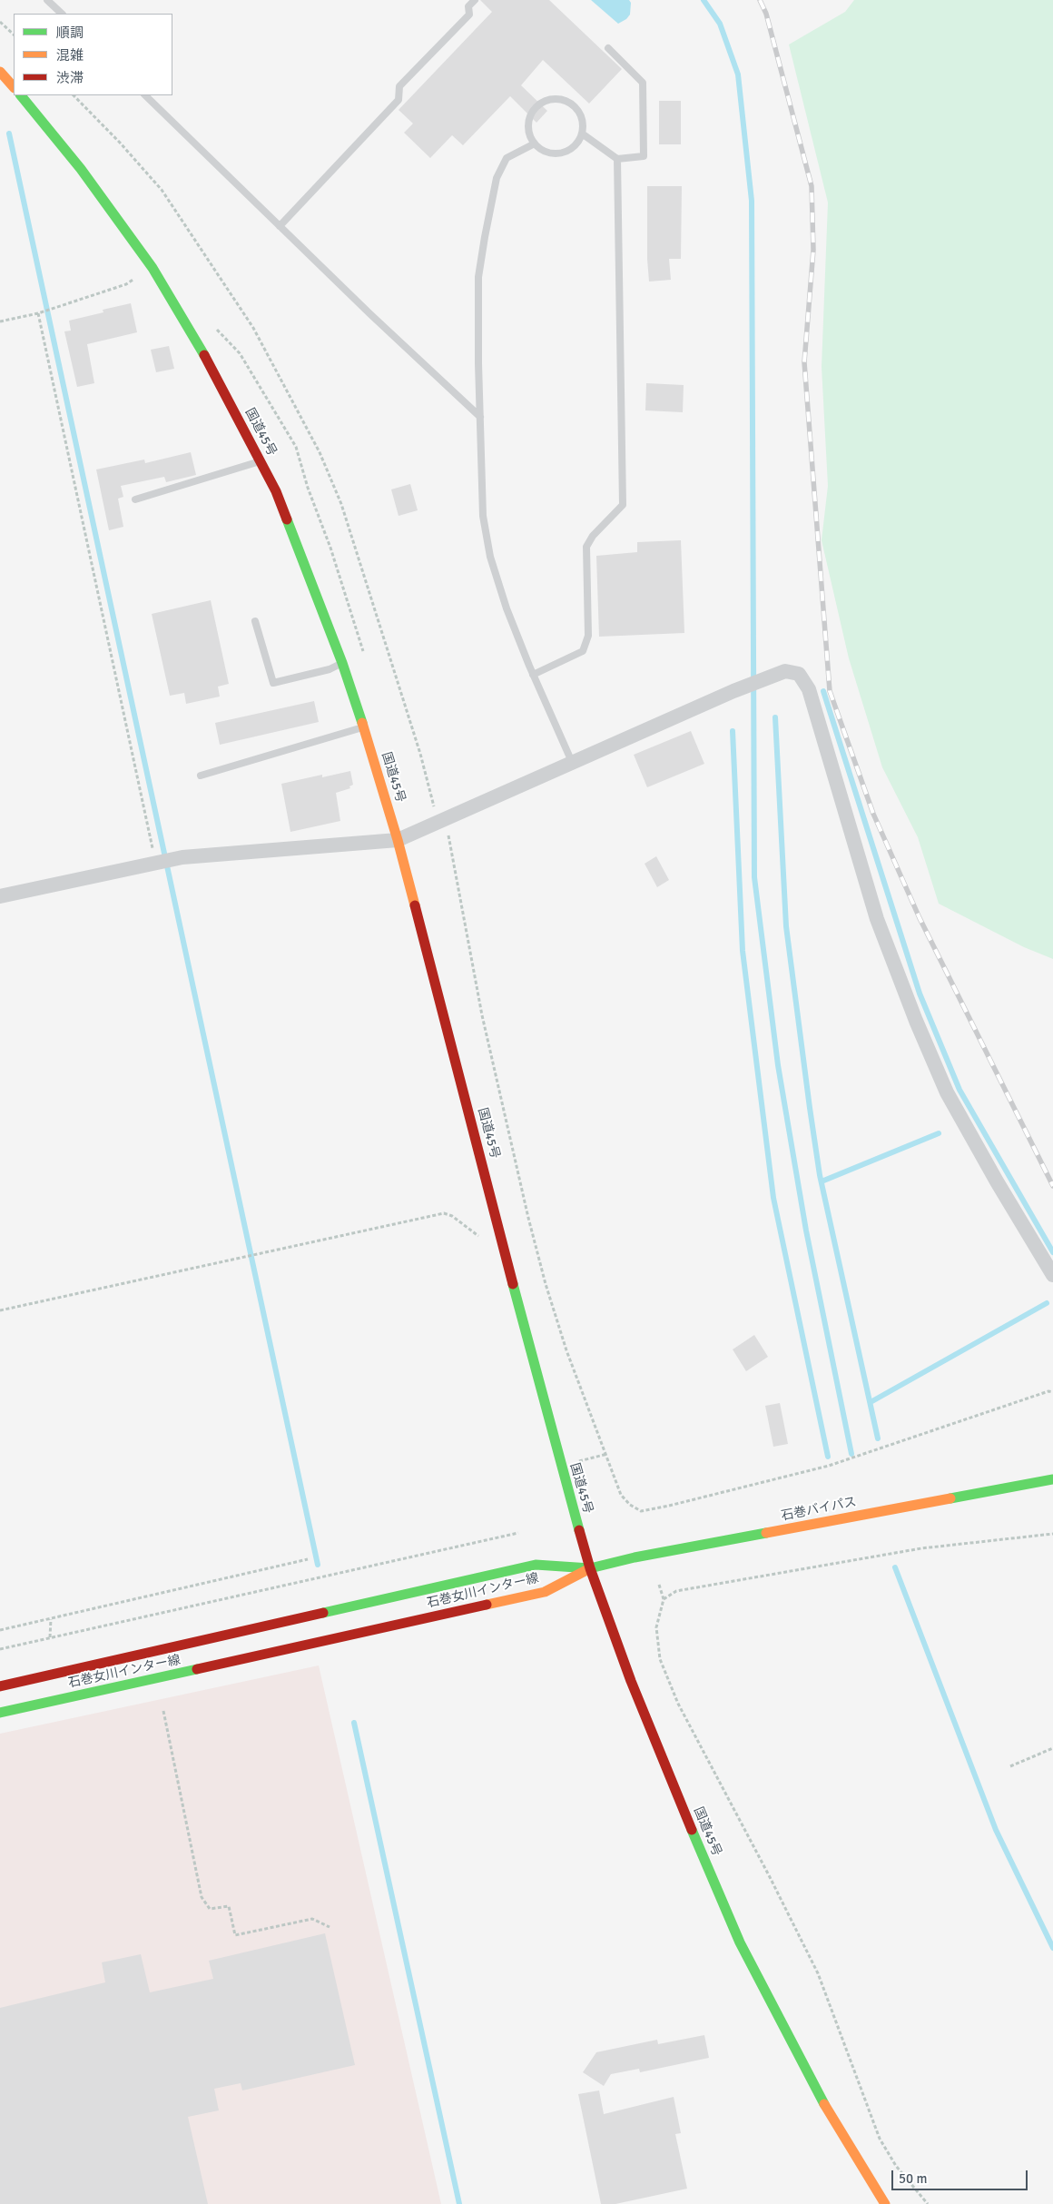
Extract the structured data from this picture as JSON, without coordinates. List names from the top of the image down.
{
  "streets": {
    "main road": ["国道45号", "石巻バイパス", "石巻女川インター線"]
  },
  "crossings": [
    ["国道45号", "石巻バイパス"],
    ["国道45号", "石巻女川インター線"],
    ["石巻バイパス", "石巻女川インター線"]
  ],
  "legend": ["順調", "混雑", "渋滞"],
  "scale_bar": "50 m"
}
